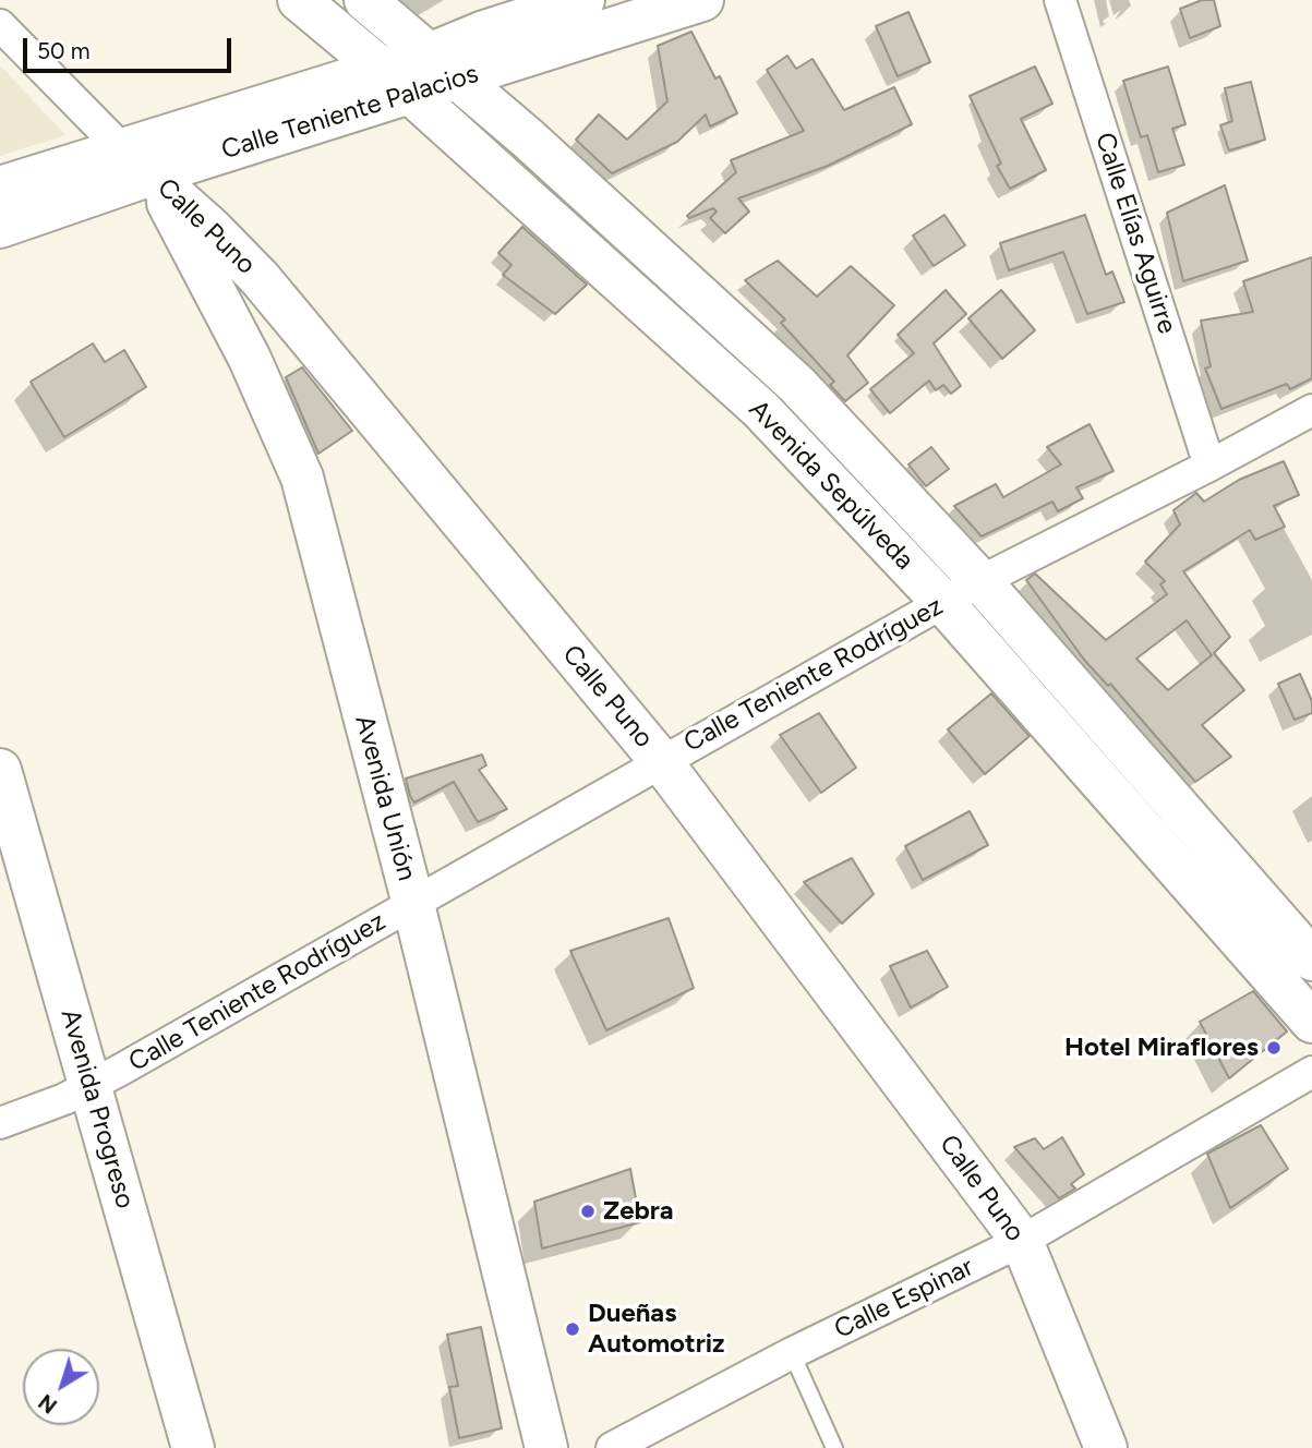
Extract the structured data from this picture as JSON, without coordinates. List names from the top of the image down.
{
  "streets": {
    "street": [
      "Calle Teniente Palacios",
      "Calle Puno",
      "Calle Elías Aguirre",
      "Avenida Sepúlveda",
      "Calle Teniente Rodríguez",
      "Avenida Unión",
      "Avenida Progreso",
      "Calle Espinar"
    ]
  },
  "crossings": [
    ["Calle Teniente Palacios", "Calle Puno"],
    ["Calle Teniente Palacios", "Avenida Sepúlveda"],
    ["Calle Teniente Palacios", "Avenida Unión"],
    ["Calle Puno", "Calle Teniente Rodríguez"],
    ["Calle Puno", "Avenida Unión"],
    ["Calle Puno", "Calle Espinar"],
    ["Calle Elías Aguirre", "Calle Teniente Rodríguez"],
    ["Avenida Sepúlveda", "Calle Teniente Rodríguez"],
    ["Calle Teniente Rodríguez", "Avenida Unión"],
    ["Calle Teniente Rodríguez", "Avenida Progreso"]
  ],
  "places": ["Hotel Miraflores", "Zebra", "Dueñas Automotriz"],
  "scale_bar": "50 m",
  "north": "bottom left"
}
